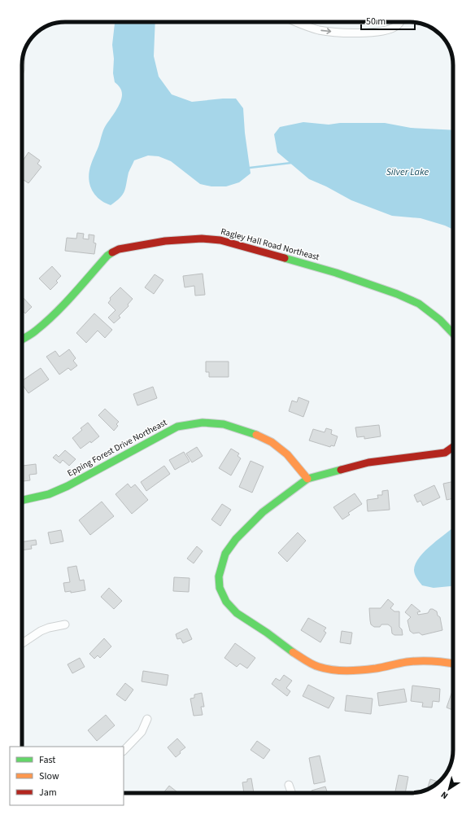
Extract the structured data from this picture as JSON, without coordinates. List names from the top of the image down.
{
  "streets": {
    "street": ["Ragley Hall Road Northeast", "Epping Forest Drive Northeast"]
  },
  "water": ["Silver Lake"],
  "legend": ["Fast", "Slow", "Jam"],
  "scale_bar": "50 m",
  "north": "bottom left"
}
